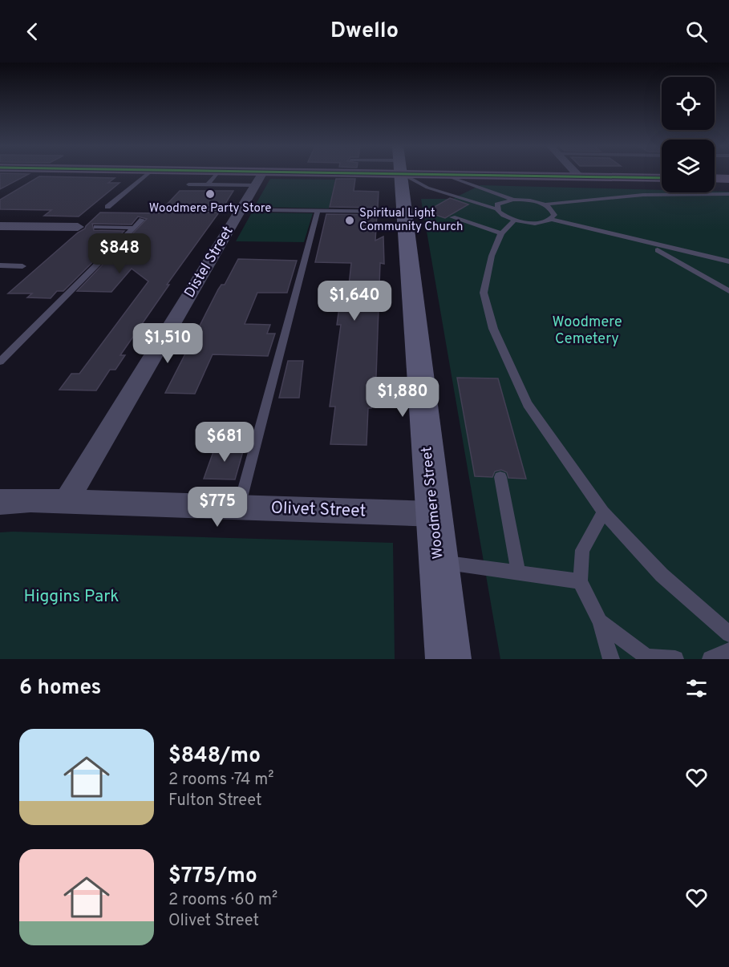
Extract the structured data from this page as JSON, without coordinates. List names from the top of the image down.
{
  "streets": {
    "street": ["Distel Street", "Woodmere Street", "Olivet Street"]
  },
  "crossings": [
    ["Distel Street", "Olivet Street"],
    ["Woodmere Street", "Olivet Street"]
  ],
  "parks": ["Woodmere Cemetery", "Higgins Park"],
  "places": ["Woodmere Party Store", "Spiritual Light Community Church"],
  "page": {
    "header": "Dwello",
    "price": [
      "$848",
      "$1,640",
      "$1,510",
      "$1,880",
      "$681",
      "$775"
    ],
    "heading": "6 homes",
    "list": [
      {
        "name": "$848/mo",
        "note": "2 rooms · 74 m² · Fulton Street"
      },
      {
        "name": "$775/mo",
        "note": "2 rooms · 60 m² · Olivet Street"
      }
    ]
  }
}
